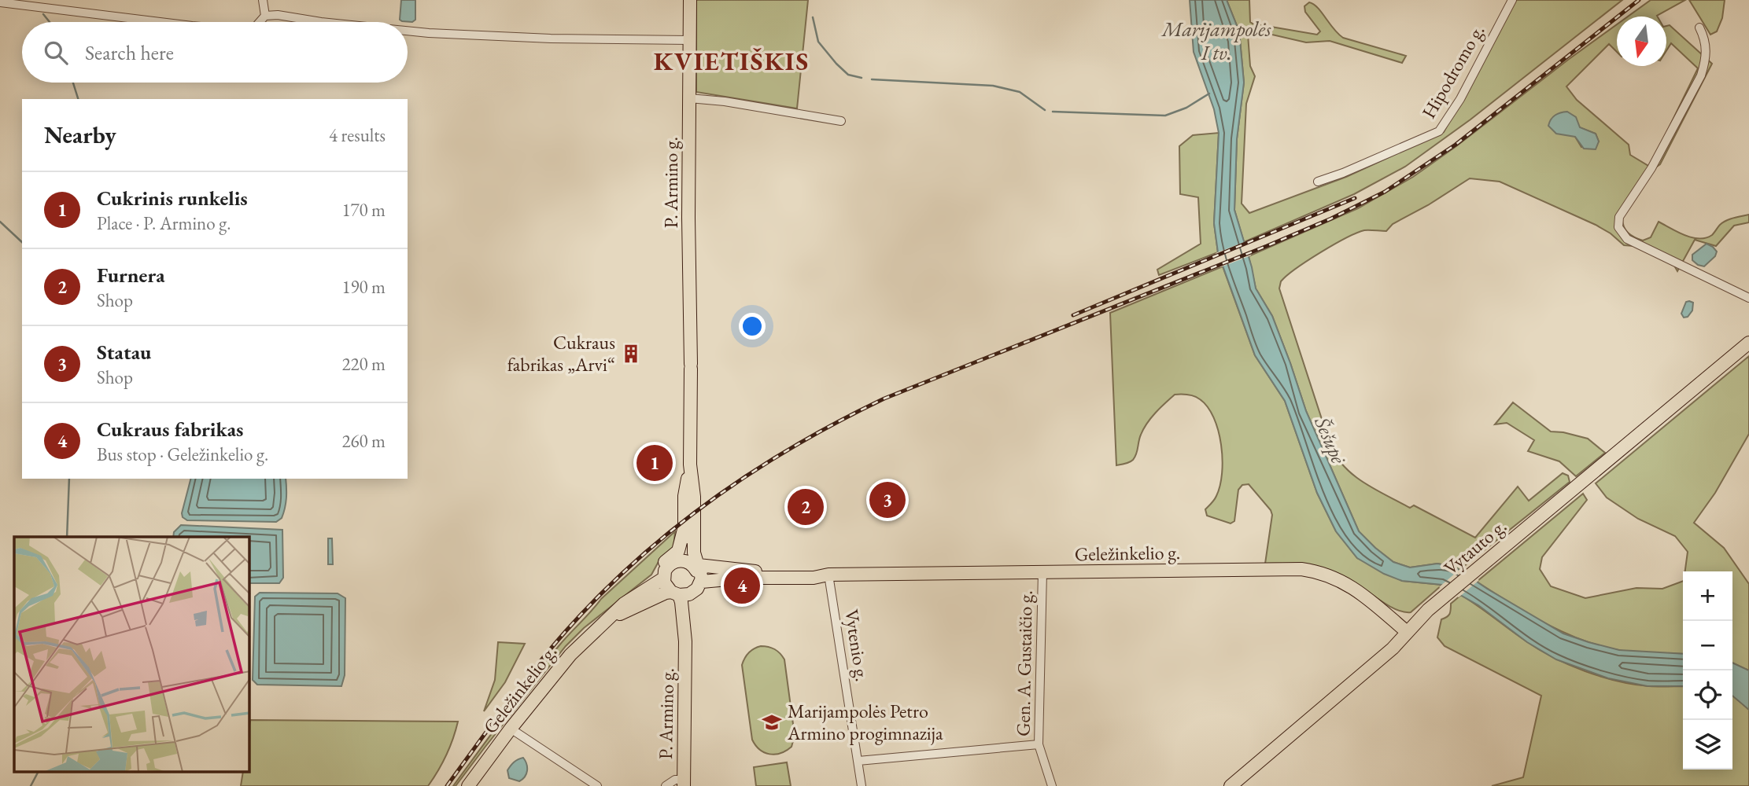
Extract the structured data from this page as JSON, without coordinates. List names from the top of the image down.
{
  "streets": {
    "main road": ["P. Armino g.", "Vytauto g.", "Geležinkelio g."],
    "street": ["Hipodromo g.", "Vytenio g.", "Gen. A. Gustaičio g."]
  },
  "crossings": [
    ["P. Armino g.", "Geležinkelio g."],
    ["Vytauto g.", "Geležinkelio g."],
    ["Geležinkelio g.", "Vytenio g."],
    ["Geležinkelio g.", "Gen. A. Gustaičio g."]
  ],
  "districts": ["KVIETIŠKIS"],
  "water": ["Marijampolės I tv.", "Šešupė"],
  "places": {
    "building": ["Cukraus fabrikas „Arvi“"],
    "school or university": ["Marijampolės Petro Armino progimnazija"]
  },
  "north": "bottom",
  "page": {
    "search": "Search here",
    "heading": ["Nearby", "4 results"],
    "list": [
      {
        "mark": "1",
        "name": "Cukrinis runkelis",
        "note": "Place · P. Armino g.",
        "value": "170 m"
      },
      {
        "mark": "2",
        "name": "Furnera",
        "note": "Shop",
        "value": "190 m"
      },
      {
        "mark": "3",
        "name": "Statau",
        "note": "Shop",
        "value": "220 m"
      },
      {
        "mark": "4",
        "name": "Cukraus fabrikas",
        "note": "Bus stop · Geležinkelio g.",
        "value": "260 m"
      }
    ],
    "pins": [
      "1",
      "3",
      "2",
      "4"
    ],
    "map_buttons": ["+", "−"]
  }
}
